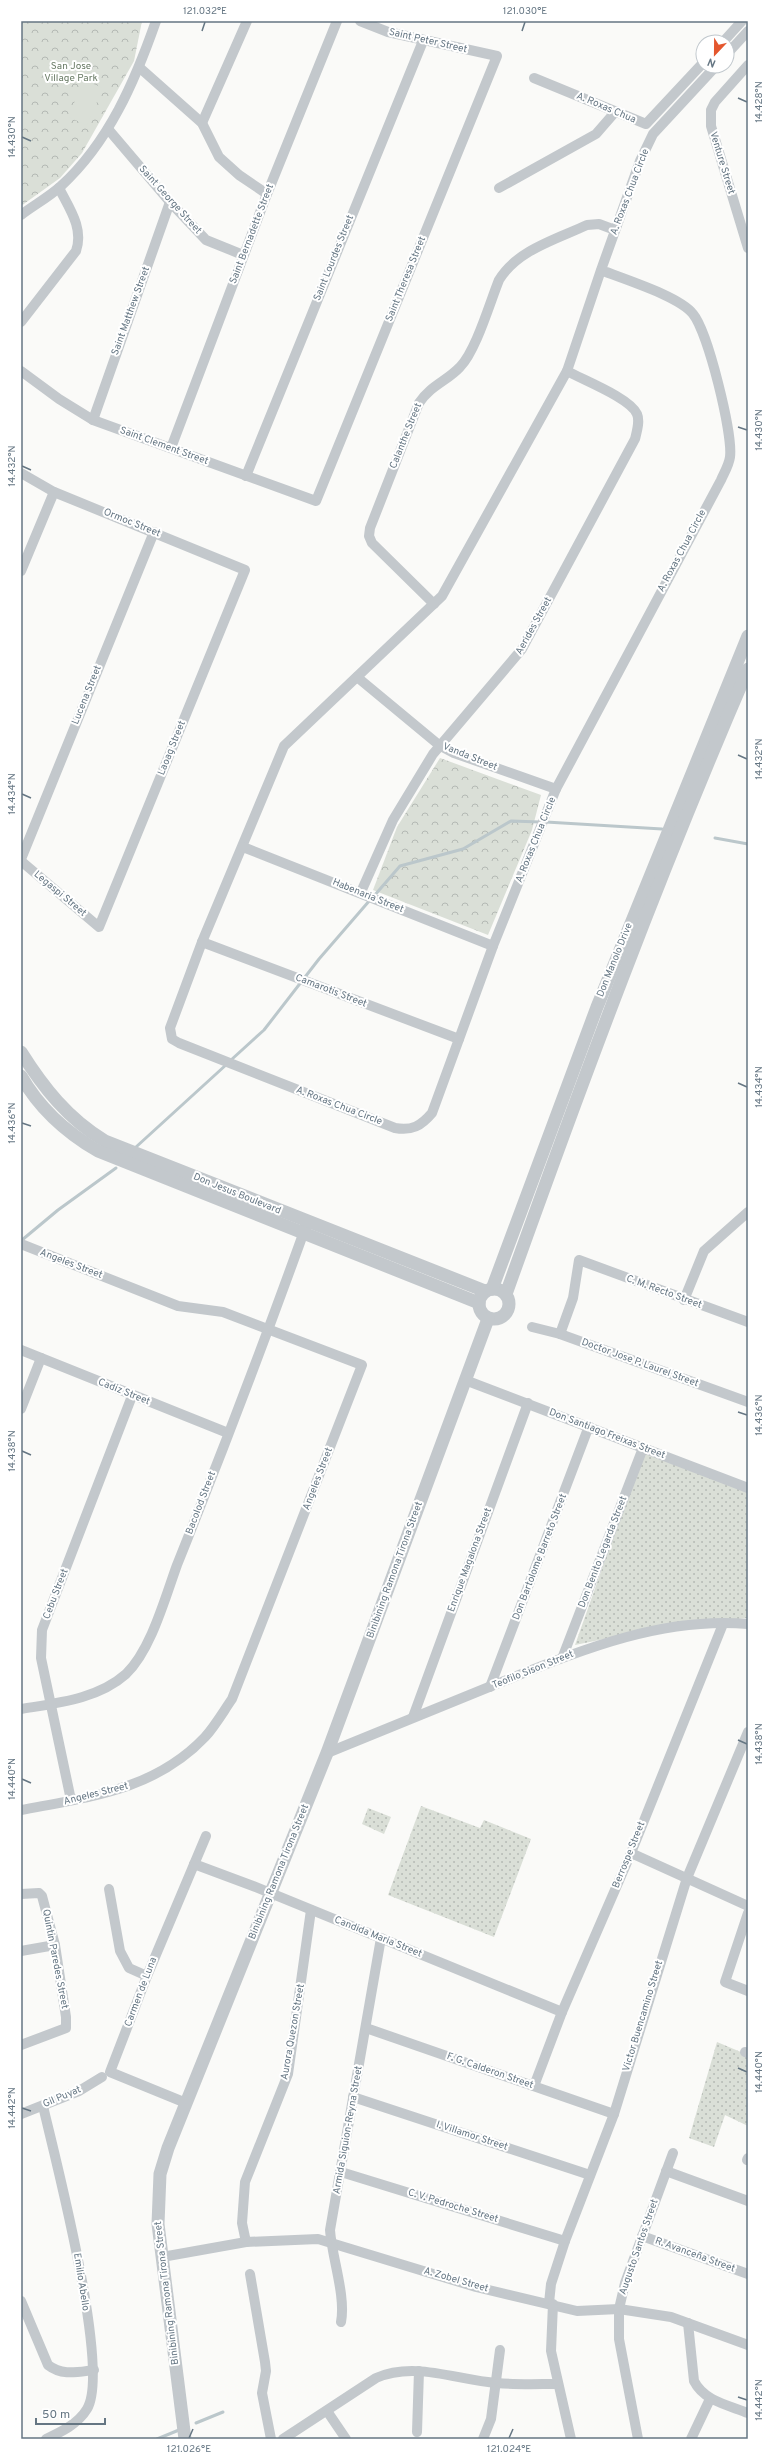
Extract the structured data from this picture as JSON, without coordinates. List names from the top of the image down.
{
  "streets": {
    "street": [
      "Saint Peter Street",
      "A. Roxas Chua",
      "Venture Street",
      "A. Roxas Chua Circle",
      "Saint George Street",
      "Saint Bernadette Street",
      "Saint Lourdes Street",
      "Saint Theresa Street",
      "Saint Matthew Street",
      "Calanthe Street",
      "Saint Clement Street",
      "Ormoc Street",
      "Aerides Street",
      "Lucena Street",
      "Laoag Street",
      "Vanda Street",
      "Legaspi Street",
      "Habenaria Street",
      "Don Manolo Drive",
      "Camarotis Street",
      "Don Jesus Boulevard",
      "Angeles Street",
      "C. M. Recto Street",
      "Doctor Jose P. Laurel Street",
      "Cadiz Street",
      "Don Santiago Freixas Street",
      "Bacolod Street",
      "Don Benito Legarda Street",
      "Don Bartolome Barreto Street",
      "Enrique Magalona Street",
      "Binibining Ramona Tirona Street",
      "Cebu Street",
      "Teofilo Sison Street",
      "Berrospe Street",
      "Candida Maria Street",
      "Quintin Paredes Street",
      "Carmen de Luna",
      "Victor Buencamino Street",
      "Aurora Quezon Street",
      "F. G. Calderon Street",
      "Gil Puyat",
      "Armida Siguion-Reyna Street",
      "I. Villamor Street",
      "C. V. Pedroche Street",
      "Augusto Santos Street",
      "R. Avanceña Street",
      "A. Zobel Street",
      "Emilio Abello"
    ]
  },
  "crossings": [
    ["Saint Peter Street", "Saint Lourdes Street"],
    ["Saint Peter Street", "Saint Theresa Street"],
    ["A. Roxas Chua Circle", "Calanthe Street"],
    ["A. Roxas Chua Circle", "Aerides Street"],
    ["A. Roxas Chua Circle", "Vanda Street"],
    ["A. Roxas Chua Circle", "Habenaria Street"],
    ["A. Roxas Chua Circle", "Camarotis Street"],
    ["Saint George Street", "Saint Bernadette Street"],
    ["Saint George Street", "Saint Matthew Street"],
    ["Saint Bernadette Street", "Saint Clement Street"],
    ["Saint Lourdes Street", "Saint Clement Street"],
    ["Saint Theresa Street", "Saint Clement Street"],
    ["Saint Matthew Street", "Saint Clement Street"],
    ["Ormoc Street", "Lucena Street"],
    ["Ormoc Street", "Laoag Street"],
    ["Aerides Street", "Vanda Street"],
    ["Aerides Street", "Habenaria Street"],
    ["Lucena Street", "Legaspi Street"],
    ["Laoag Street", "Legaspi Street"],
    ["Don Manolo Drive", "Don Jesus Boulevard"],
    ["Don Manolo Drive", "Binibining Ramona Tirona Street"],
    ["Don Jesus Boulevard", "Bacolod Street"],
    ["Don Jesus Boulevard", "Binibining Ramona Tirona Street"],
    ["Angeles Street", "Bacolod Street"],
    ["Angeles Street", "Cebu Street"],
    ["C. M. Recto Street", "Doctor Jose P. Laurel Street"],
    ["Cadiz Street", "Bacolod Street"],
    ["Cadiz Street", "Cebu Street"],
    ["Don Santiago Freixas Street", "Don Benito Legarda Street"],
    ["Don Santiago Freixas Street", "Don Bartolome Barreto Street"],
    ["Don Santiago Freixas Street", "Enrique Magalona Street"],
    ["Don Santiago Freixas Street", "Binibining Ramona Tirona Street"],
    ["Bacolod Street", "Cebu Street"],
    ["Don Benito Legarda Street", "Teofilo Sison Street"],
    ["Don Bartolome Barreto Street", "Teofilo Sison Street"],
    ["Enrique Magalona Street", "Teofilo Sison Street"],
    ["Binibining Ramona Tirona Street", "Teofilo Sison Street"],
    ["Binibining Ramona Tirona Street", "Candida Maria Street"],
    ["Binibining Ramona Tirona Street", "Carmen de Luna"],
    ["Binibining Ramona Tirona Street", "A. Zobel Street"],
    ["Teofilo Sison Street", "Berrospe Street"],
    ["Berrospe Street", "Candida Maria Street"],
    ["Berrospe Street", "F. G. Calderon Street"],
    ["Candida Maria Street", "Carmen de Luna"],
    ["Candida Maria Street", "Aurora Quezon Street"],
    ["Candida Maria Street", "Armida Siguion-Reyna Street"],
    ["Victor Buencamino Street", "F. G. Calderon Street"],
    ["Victor Buencamino Street", "I. Villamor Street"],
    ["Victor Buencamino Street", "C. V. Pedroche Street"],
    ["Victor Buencamino Street", "A. Zobel Street"],
    ["Aurora Quezon Street", "A. Zobel Street"],
    ["F. G. Calderon Street", "Armida Siguion-Reyna Street"],
    ["Gil Puyat", "Emilio Abello"],
    ["Armida Siguion-Reyna Street", "I. Villamor Street"],
    ["Armida Siguion-Reyna Street", "C. V. Pedroche Street"],
    ["Armida Siguion-Reyna Street", "A. Zobel Street"],
    ["Augusto Santos Street", "R. Avanceña Street"],
    ["Augusto Santos Street", "A. Zobel Street"]
  ],
  "parks": ["San Jose Village Park"],
  "scale_bar": "50 m",
  "north": "bottom",
  "coordinates": [
    "121.032°E",
    "121.030°E",
    "14.428°N",
    "14.430°N",
    "14.432°N",
    "14.434°N",
    "14.436°N",
    "14.438°N",
    "14.440°N",
    "14.442°N",
    "121.026°E",
    "121.024°E"
  ]
}
